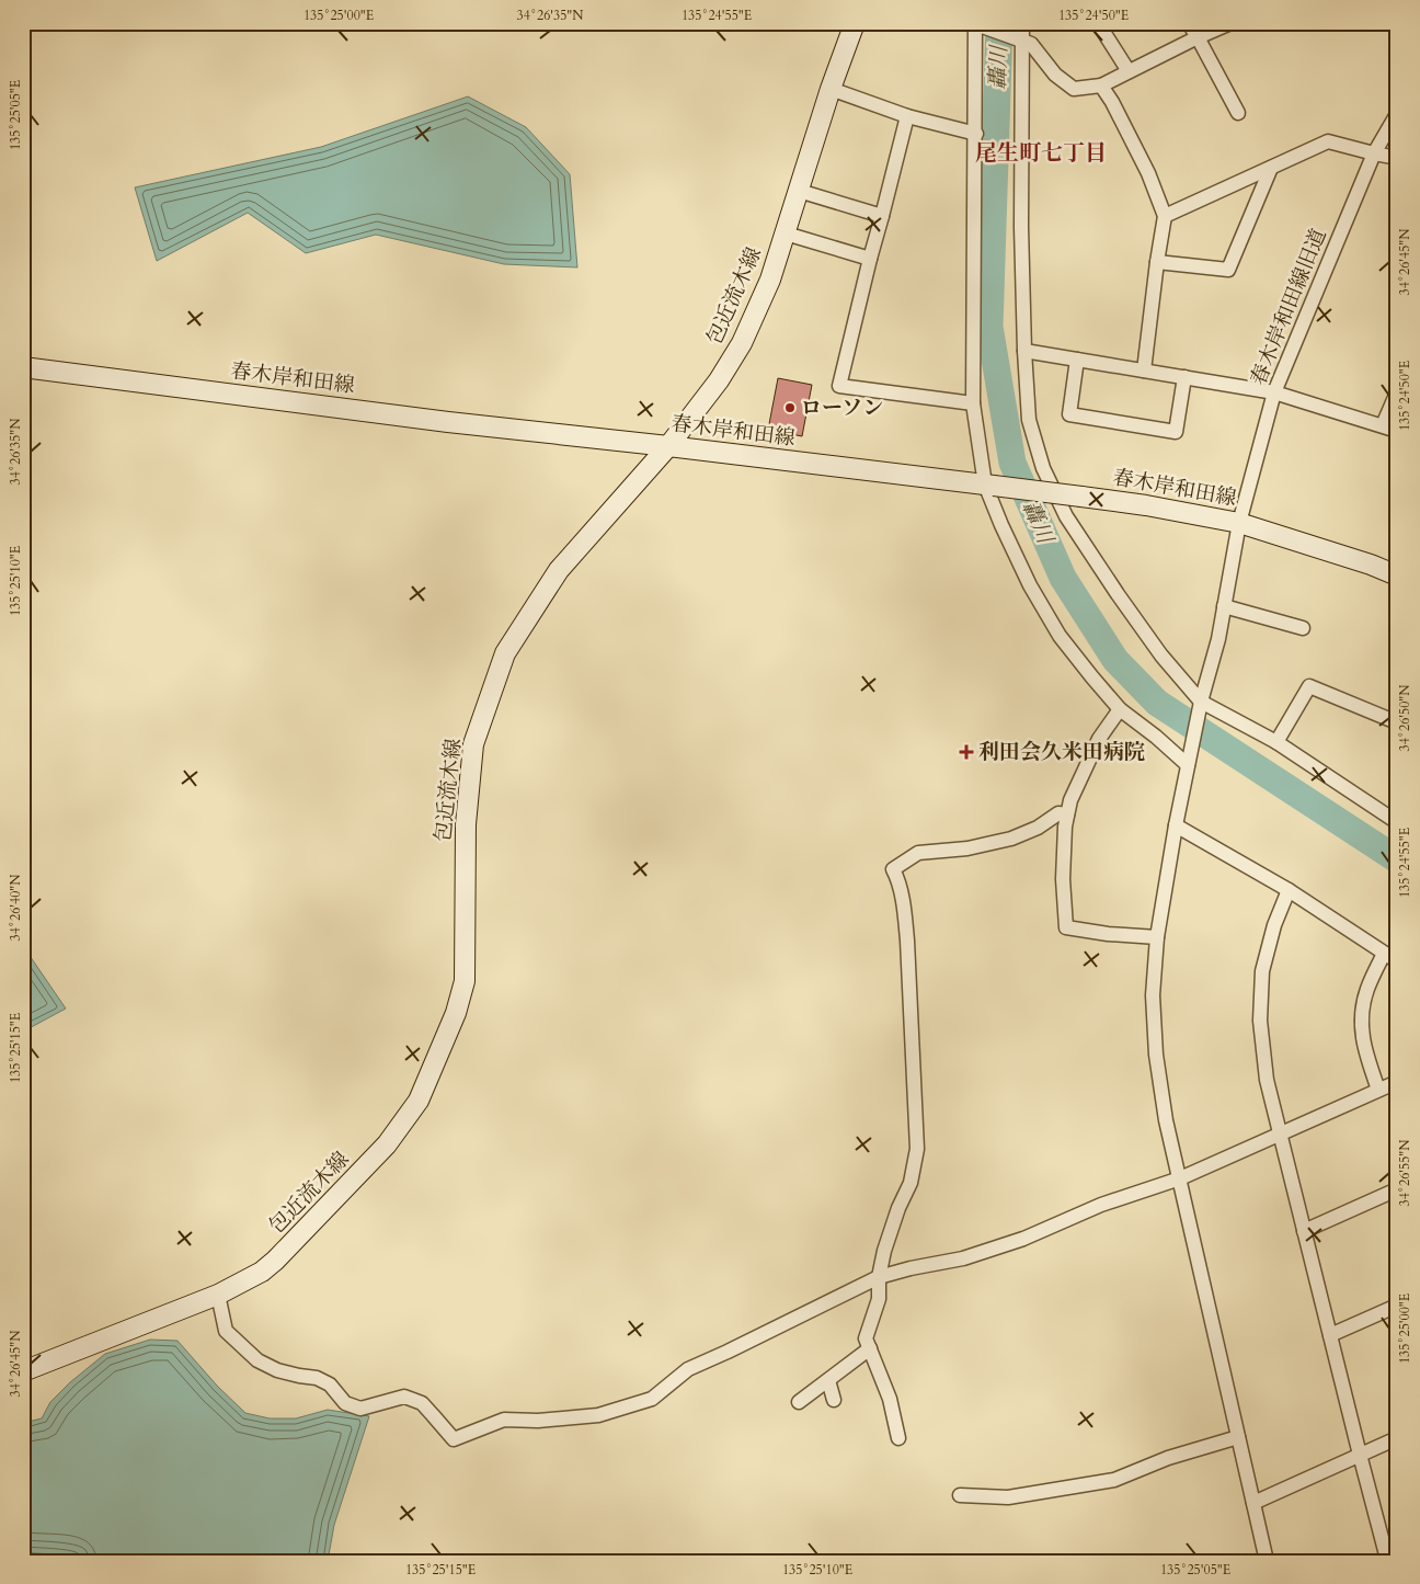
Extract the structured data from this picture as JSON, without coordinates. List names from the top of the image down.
{
  "streets": {
    "street": ["包近流木線", "春木岸和田線旧道", "春木岸和田線"]
  },
  "crossings": [
    ["包近流木線", "春木岸和田線"],
    ["春木岸和田線旧道", "春木岸和田線"]
  ],
  "districts": ["尾生町七丁目"],
  "water": ["轟川"],
  "places": {
    "other": ["ローソン"],
    "health": ["利田会久米田病院"]
  },
  "coordinates": [
    "135°25'00\"E",
    "34°26'35\"N",
    "135°24'55\"E",
    "135°24'50\"E",
    "135°25'05\"E",
    "34°26'45\"N",
    "135°25'10\"E",
    "34°26'50\"N",
    "34°26'40\"N",
    "135°25'15\"E",
    "34°26'55\"N"
  ]
}
